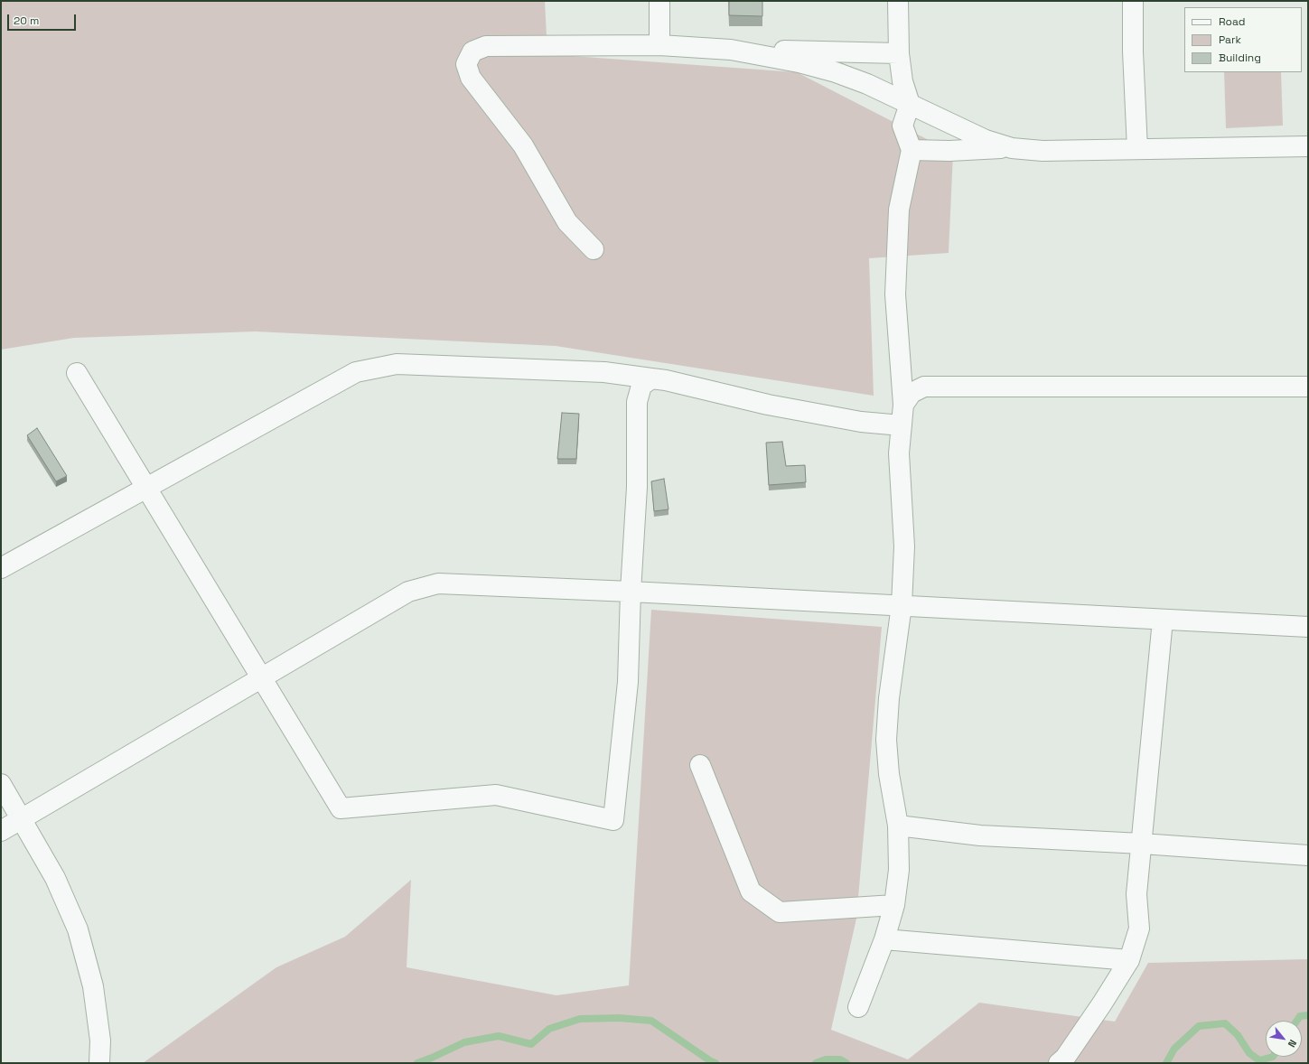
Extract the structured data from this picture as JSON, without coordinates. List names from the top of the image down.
{
  "legend": ["Road", "Park", "Building"],
  "scale_bar": "20 m",
  "north": "bottom right"
}
